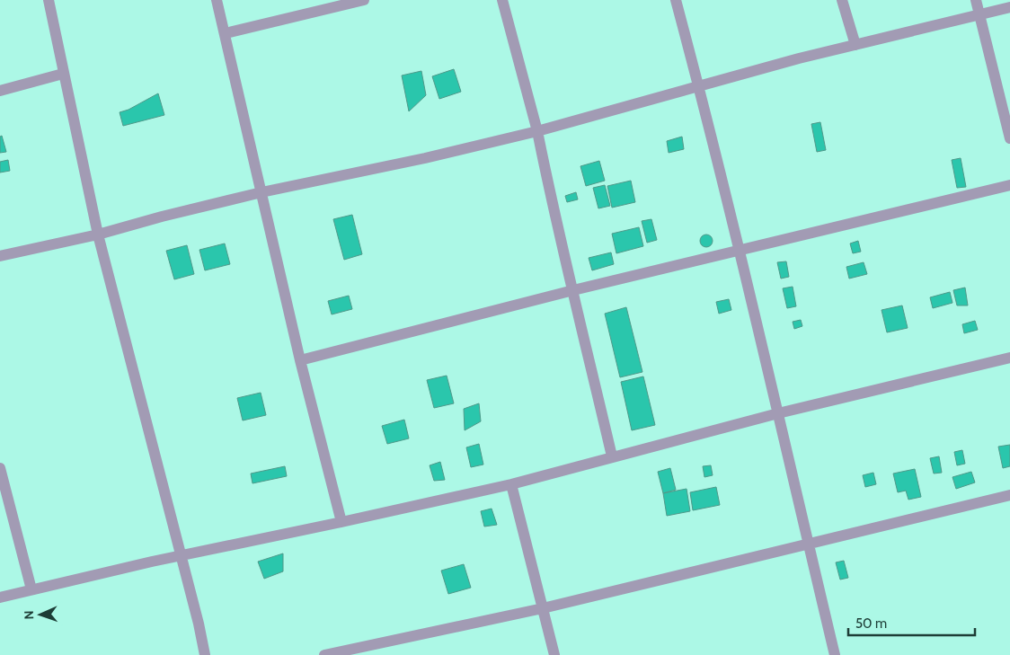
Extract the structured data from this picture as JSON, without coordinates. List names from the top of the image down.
{
  "scale_bar": "50 m",
  "north": "left"
}
